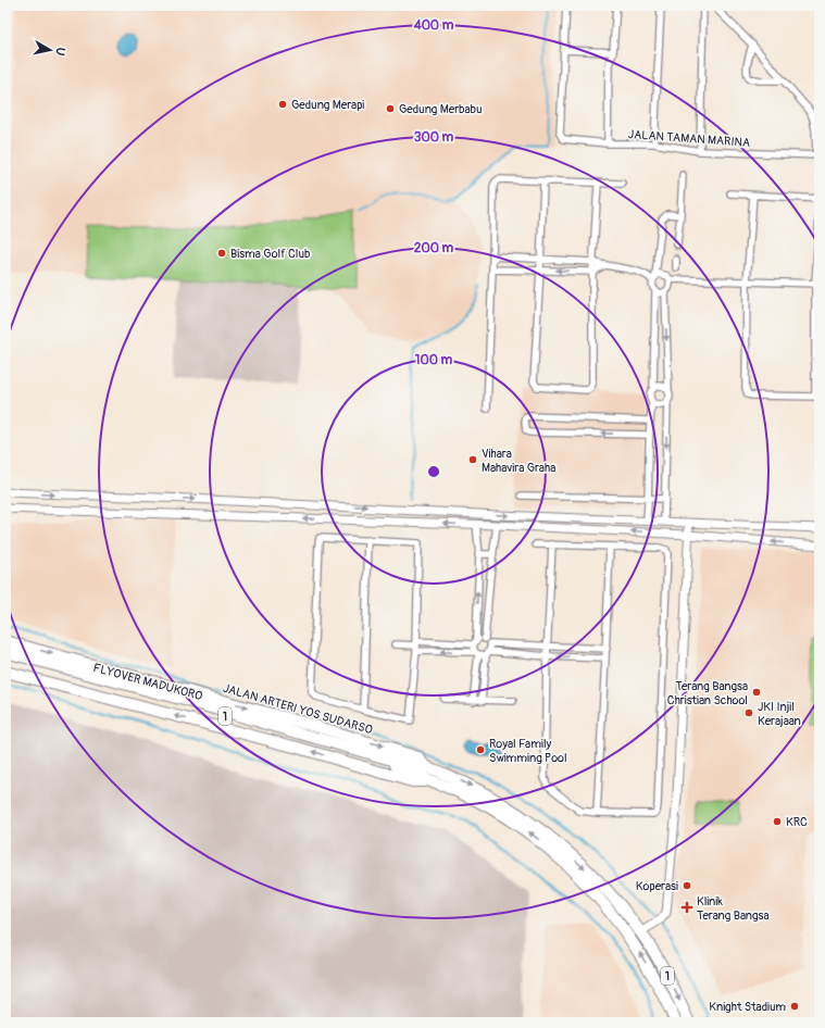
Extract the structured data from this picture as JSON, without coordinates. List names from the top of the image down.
{
  "streets": {
    "highway": ["FLYOVER MADUKORO", "JALAN ARTERI YOS SUDARSO", "1"],
    "street": ["JALAN TAMAN MARINA"]
  },
  "crossings": [
    ["FLYOVER MADUKORO", "JALAN ARTERI YOS SUDARSO"],
    ["FLYOVER MADUKORO", "1"],
    ["JALAN ARTERI YOS SUDARSO", "1"]
  ],
  "places": {
    "other": [
      "Gedung Merapi",
      "Gedung Merbabu",
      "Bisma Golf Club",
      "Vihara Mahavira Graha",
      "Terang Bangsa Christian School",
      "JKI Injil Kerajaan",
      "Royal Family Swimming Pool",
      "KRC",
      "Koperasi",
      "Knight Stadium"
    ],
    "health": ["Klinik Terang Bangsa"]
  },
  "north": "right",
  "rings": [
    "400 m",
    "300 m",
    "200 m",
    "100 m"
  ]
}
